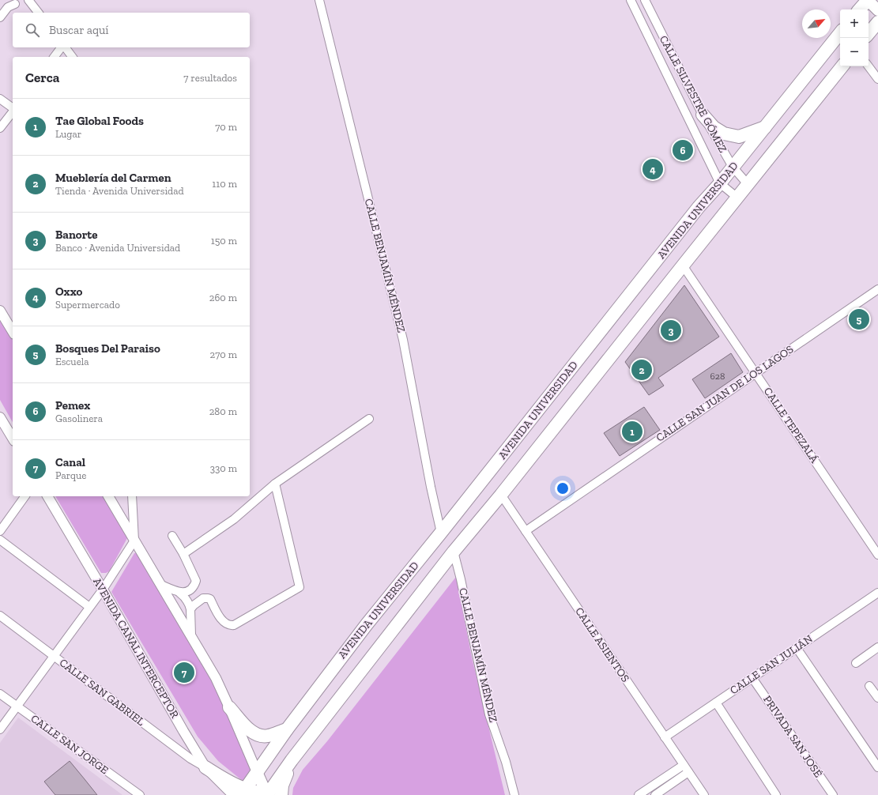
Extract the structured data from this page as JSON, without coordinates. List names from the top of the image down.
{
  "streets": {
    "main road": ["AVENIDA UNIVERSIDAD"],
    "street": [
      "CALLE SILVESTRE GÓMEZ",
      "CALLE BENJAMÍN MÉNDEZ",
      "CALLE SAN JUAN DE LOS LAGOS",
      "CALLE TEPEZALÁ",
      "CALLE ASIENTOS",
      "AVENIDA CANAL INTERCEPTOR",
      "CALLE SAN JULIÁN",
      "CALLE SAN GABRIEL",
      "PRIVADA SAN JOSÉ",
      "CALLE SAN JORGE"
    ]
  },
  "crossings": [
    ["CALLE SILVESTRE GÓMEZ", "AVENIDA UNIVERSIDAD"],
    ["AVENIDA UNIVERSIDAD", "CALLE BENJAMÍN MÉNDEZ"],
    ["AVENIDA UNIVERSIDAD", "CALLE TEPEZALÁ"],
    ["AVENIDA UNIVERSIDAD", "CALLE ASIENTOS"],
    ["CALLE SAN JUAN DE LOS LAGOS", "CALLE TEPEZALÁ"],
    ["CALLE SAN JUAN DE LOS LAGOS", "CALLE ASIENTOS"],
    ["CALLE ASIENTOS", "CALLE SAN JULIÁN"],
    ["AVENIDA CANAL INTERCEPTOR", "CALLE SAN GABRIEL"],
    ["CALLE SAN JULIÁN", "PRIVADA SAN JOSÉ"]
  ],
  "house_numbers": ["628"],
  "north": "top right",
  "page": {
    "map_buttons": ["+", "−"],
    "search": "Buscar aquí",
    "heading": ["Cerca", "7 resultados"],
    "list": [
      {
        "mark": "1",
        "name": "Tae Global Foods",
        "note": "Lugar",
        "value": "70 m"
      },
      {
        "mark": "2",
        "name": "Mueblería del Carmen",
        "note": "Tienda · Avenida Universidad",
        "value": "110 m"
      },
      {
        "mark": "3",
        "name": "Banorte",
        "note": "Banco · Avenida Universidad",
        "value": "150 m"
      },
      {
        "mark": "4",
        "name": "Oxxo",
        "note": "Supermercado",
        "value": "260 m"
      },
      {
        "mark": "5",
        "name": "Bosques Del Paraiso",
        "note": "Escuela",
        "value": "270 m"
      },
      {
        "mark": "6",
        "name": "Pemex",
        "note": "Gasolinera",
        "value": "280 m"
      },
      {
        "mark": "7",
        "name": "Canal",
        "note": "Parque",
        "value": "330 m"
      }
    ],
    "pins": [
      "6",
      "4",
      "5",
      "3",
      "2",
      "1",
      "7"
    ]
  }
}
